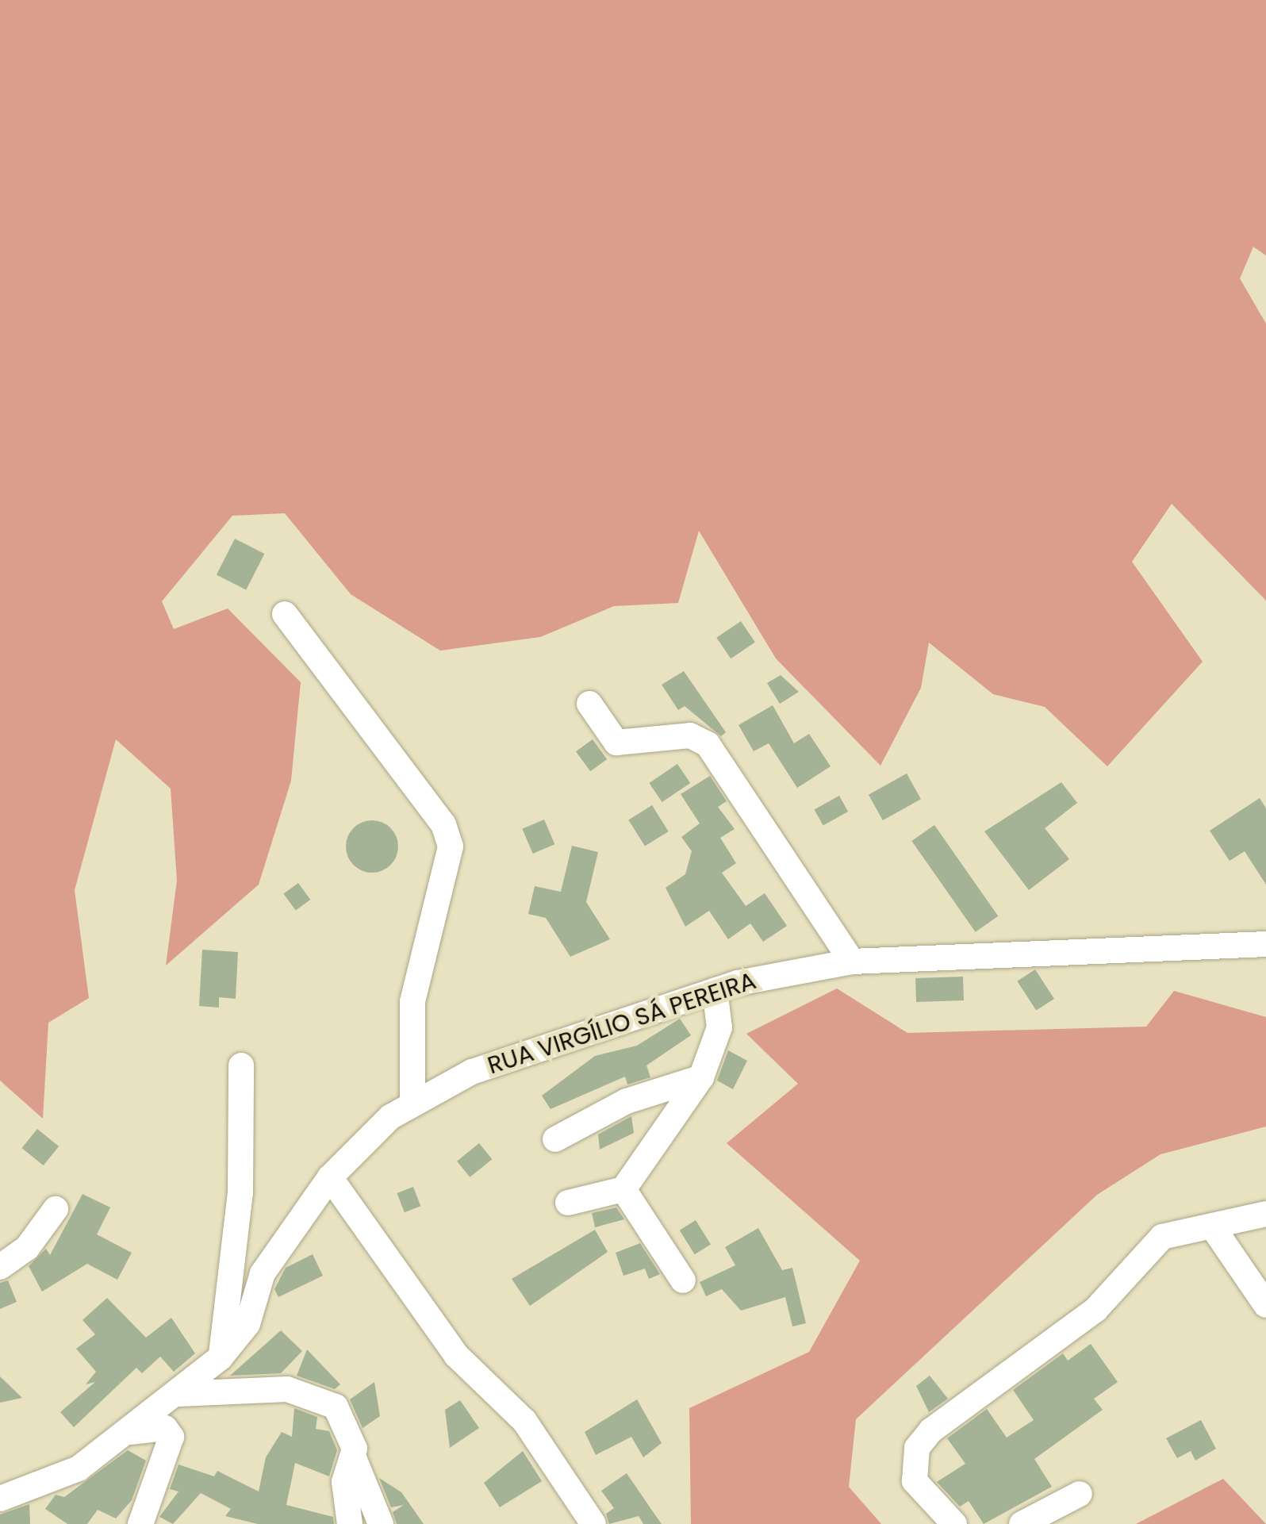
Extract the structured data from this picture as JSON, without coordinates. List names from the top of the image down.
{
  "streets": {
    "street": ["RUA VIRGÍLIO SÁ PEREIRA"]
  }
}
